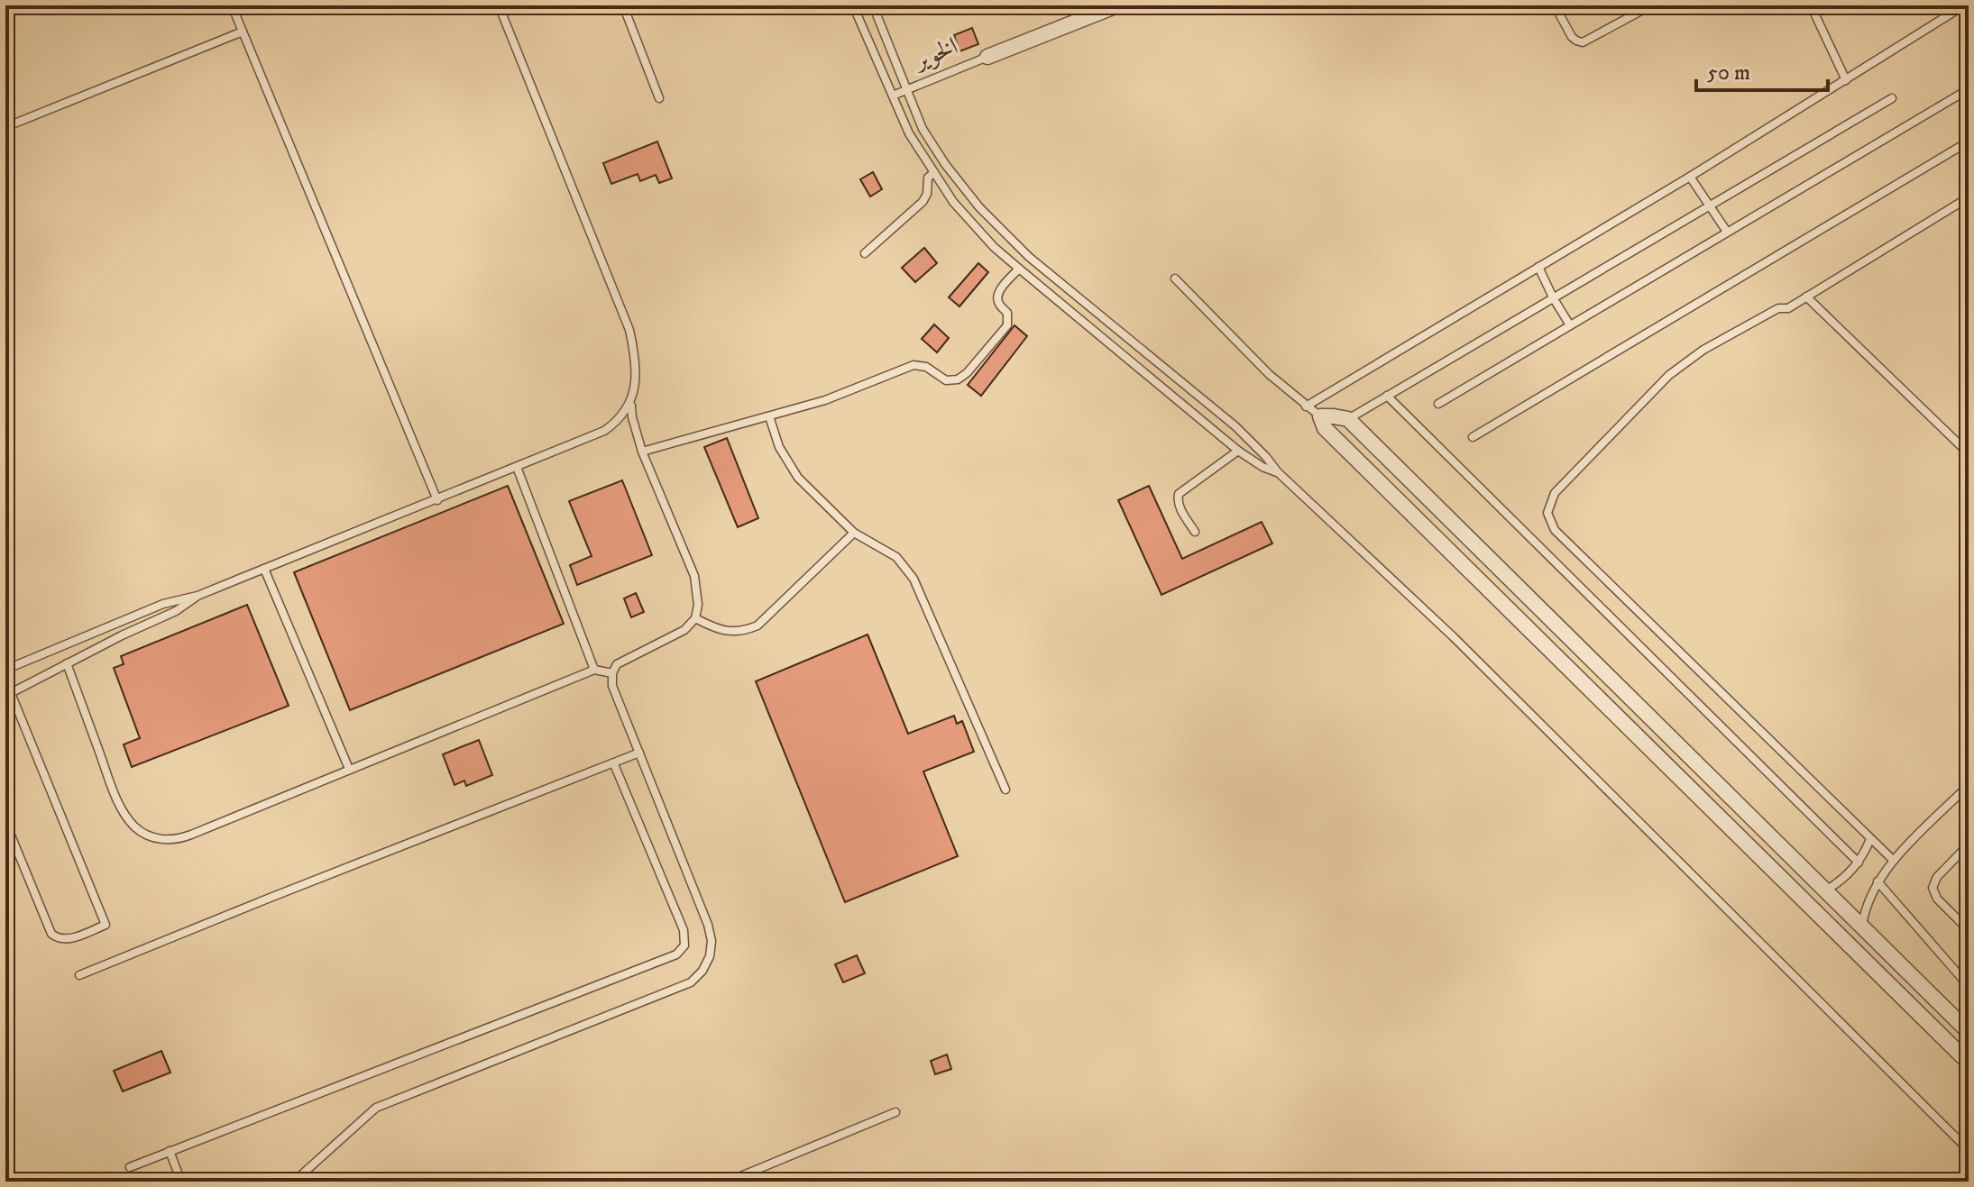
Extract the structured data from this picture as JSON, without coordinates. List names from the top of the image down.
{
  "streets": {
    "street": ["الخوير"]
  },
  "scale_bar": "50 m"
}
